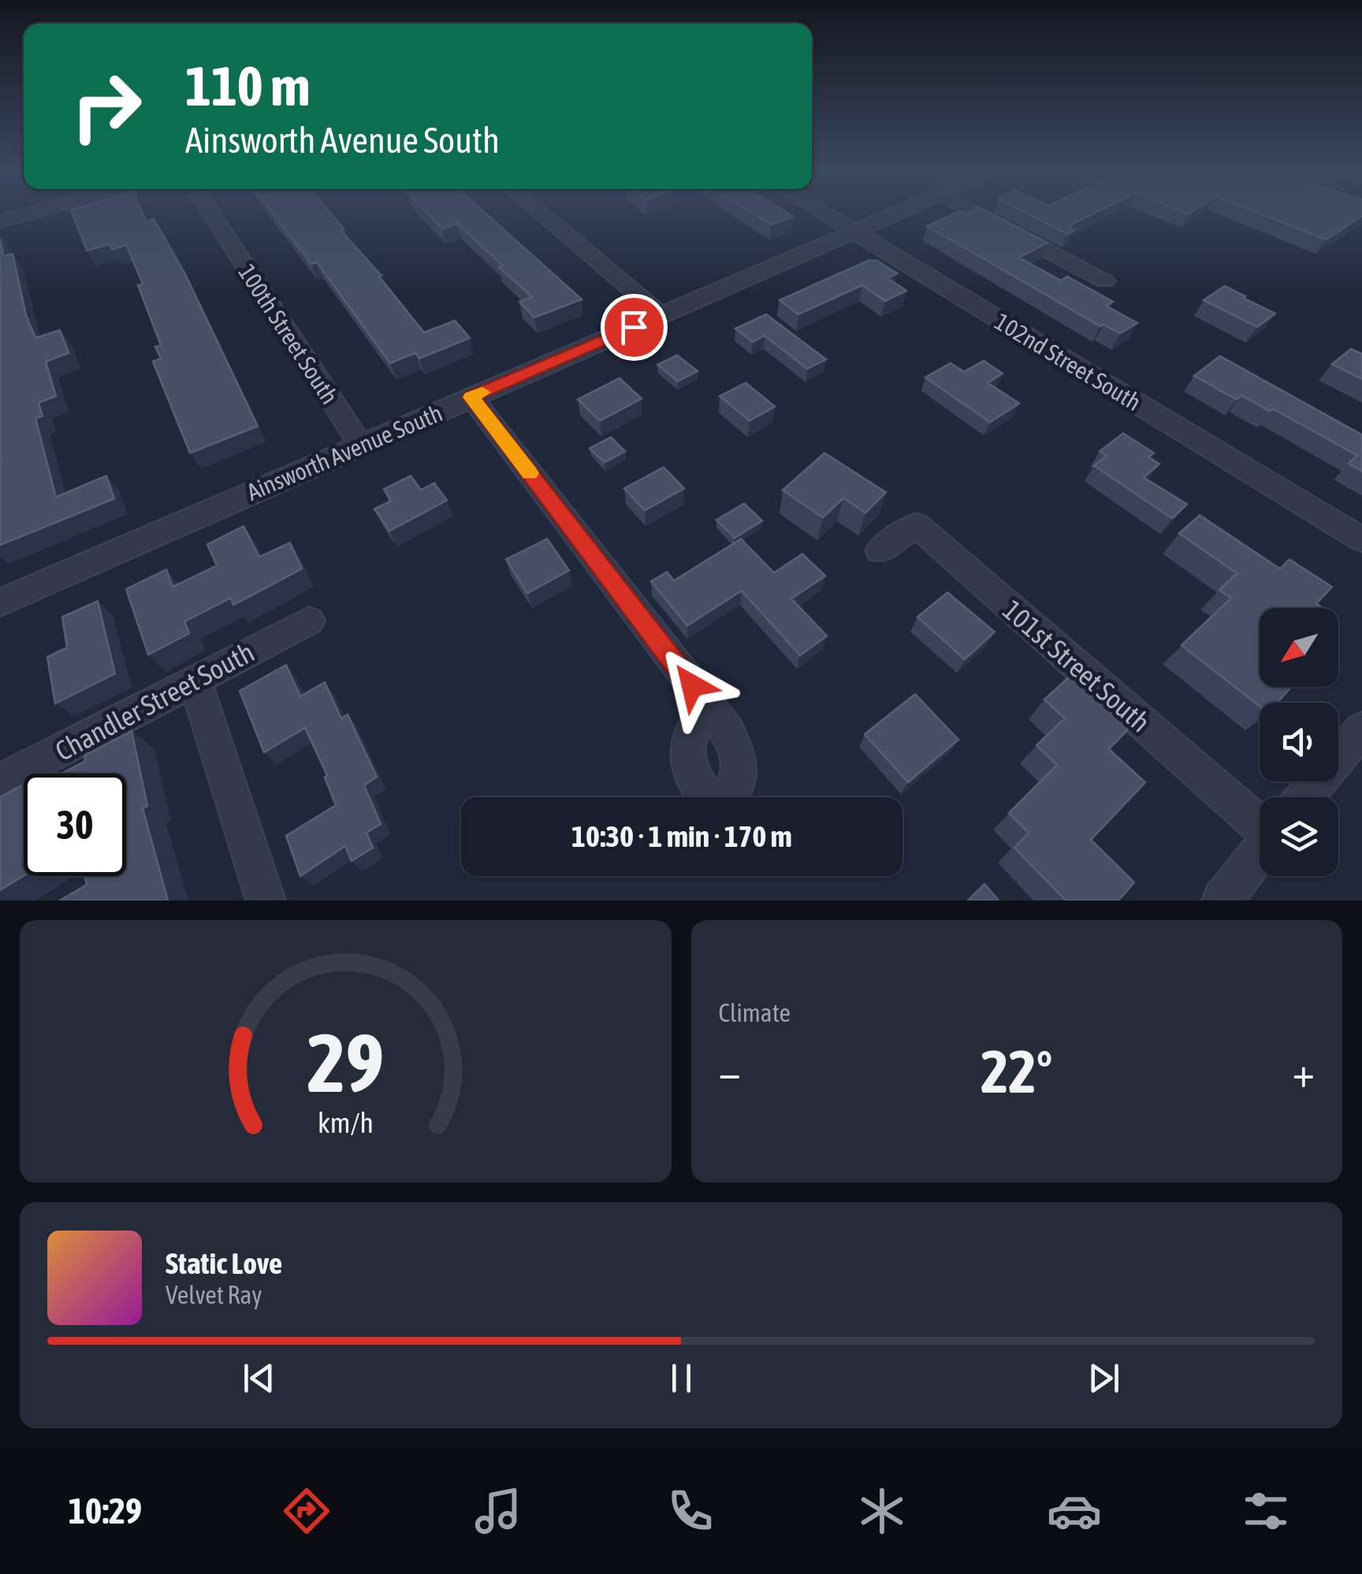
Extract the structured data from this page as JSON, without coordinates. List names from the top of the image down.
{
  "streets": {
    "street": [
      "100th Street South",
      "102nd Street South",
      "Ainsworth Avenue South",
      "101st Street South",
      "Chandler Street South"
    ]
  },
  "crossings": [
    ["100th Street South", "Ainsworth Avenue South"],
    ["102nd Street South", "Ainsworth Avenue South"]
  ],
  "north": "bottom left",
  "page": {
    "turn": ["110 m", "Ainsworth Avenue South"],
    "limit": "30",
    "trip": "10:30 · 1 min · 170 m",
    "tile": "Climate",
    "heat": ["−", "22°", "+"],
    "song": ["Static Love", "Velvet Ray"],
    "tabs": "10:29",
    "gauge": ["29", "km/h"]
  }
}
